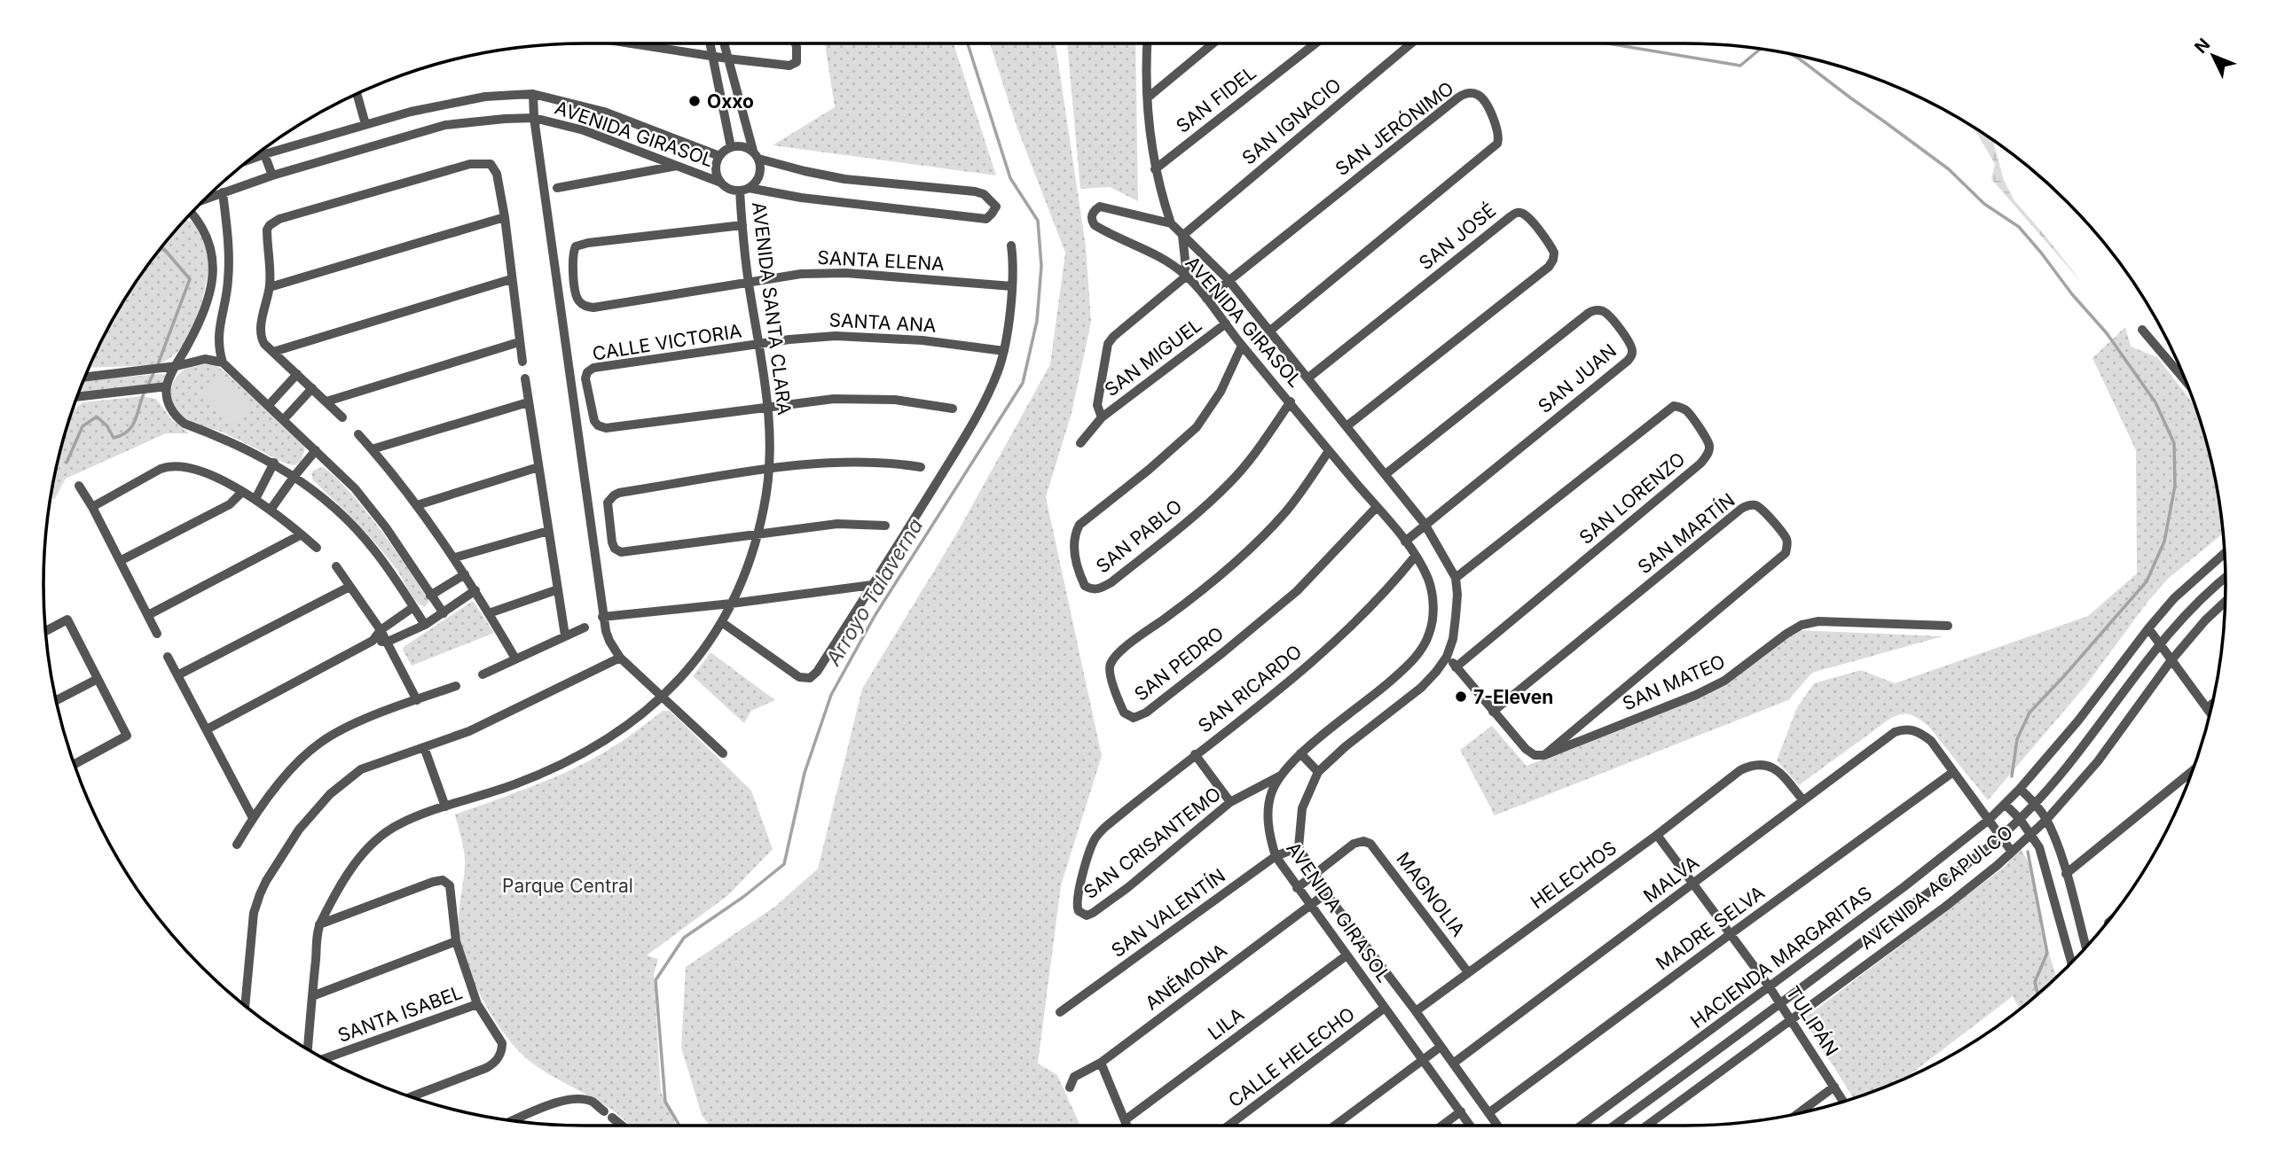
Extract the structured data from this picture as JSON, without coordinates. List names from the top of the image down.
{
  "streets": {
    "street": [
      "SAN FIDEL",
      "SAN IGNACIO",
      "SAN JERÓNIMO",
      "AVENIDA GIRASOL",
      "SAN JOSÉ",
      "SANTA ELENA",
      "AVENIDA SANTA CLARA",
      "SANTA ANA",
      "CALLE VICTORIA",
      "SAN MIGUEL",
      "SAN JUAN",
      "SAN LORENZO",
      "SAN MARTÍN",
      "SAN PABLO",
      "SAN PEDRO",
      "SAN MATEO",
      "SAN RICARDO",
      "SAN CRISANTEMO",
      "HELECHOS",
      "MALVA",
      "AVENIDA ACAPULCO",
      "MAGNOLIA",
      "SAN VALENTÍN",
      "MADRE SELVA",
      "HACIENDA MARGARITAS",
      "ANÉMONA",
      "SANTA ISABEL",
      "TULIPÁN",
      "LILA",
      "CALLE HELECHO"
    ]
  },
  "crossings": [
    ["SAN IGNACIO", "AVENIDA GIRASOL"],
    ["SAN JERÓNIMO", "AVENIDA GIRASOL"],
    ["AVENIDA GIRASOL", "SAN JOSÉ"],
    ["AVENIDA GIRASOL", "AVENIDA SANTA CLARA"],
    ["AVENIDA GIRASOL", "SAN MIGUEL"],
    ["AVENIDA GIRASOL", "SAN JUAN"],
    ["AVENIDA GIRASOL", "SAN LORENZO"],
    ["AVENIDA GIRASOL", "SAN PABLO"],
    ["AVENIDA GIRASOL", "SAN PEDRO"],
    ["AVENIDA GIRASOL", "SAN RICARDO"],
    ["AVENIDA GIRASOL", "SAN CRISANTEMO"],
    ["AVENIDA GIRASOL", "HELECHOS"],
    ["AVENIDA GIRASOL", "MALVA"],
    ["AVENIDA GIRASOL", "MAGNOLIA"],
    ["AVENIDA GIRASOL", "SAN VALENTÍN"],
    ["AVENIDA GIRASOL", "MADRE SELVA"],
    ["AVENIDA GIRASOL", "ANÉMONA"],
    ["AVENIDA GIRASOL", "LILA"],
    ["AVENIDA GIRASOL", "CALLE HELECHO"],
    ["SANTA ELENA", "AVENIDA SANTA CLARA"],
    ["AVENIDA SANTA CLARA", "SANTA ANA"],
    ["AVENIDA SANTA CLARA", "CALLE VICTORIA"],
    ["SANTA ANA", "CALLE VICTORIA"],
    ["SAN MARTÍN", "SAN MATEO"],
    ["SAN RICARDO", "SAN CRISANTEMO"],
    ["HELECHOS", "MALVA"],
    ["HELECHOS", "MAGNOLIA"],
    ["HELECHOS", "TULIPÁN"],
    ["MALVA", "MADRE SELVA"],
    ["MALVA", "TULIPÁN"],
    ["AVENIDA ACAPULCO", "TULIPÁN"],
    ["MADRE SELVA", "TULIPÁN"],
    ["HACIENDA MARGARITAS", "TULIPÁN"]
  ],
  "water": ["Arroyo Talaverna"],
  "parks": ["Parque Central"],
  "places": ["Oxxo", "7-Eleven"],
  "north": "top left"
}
